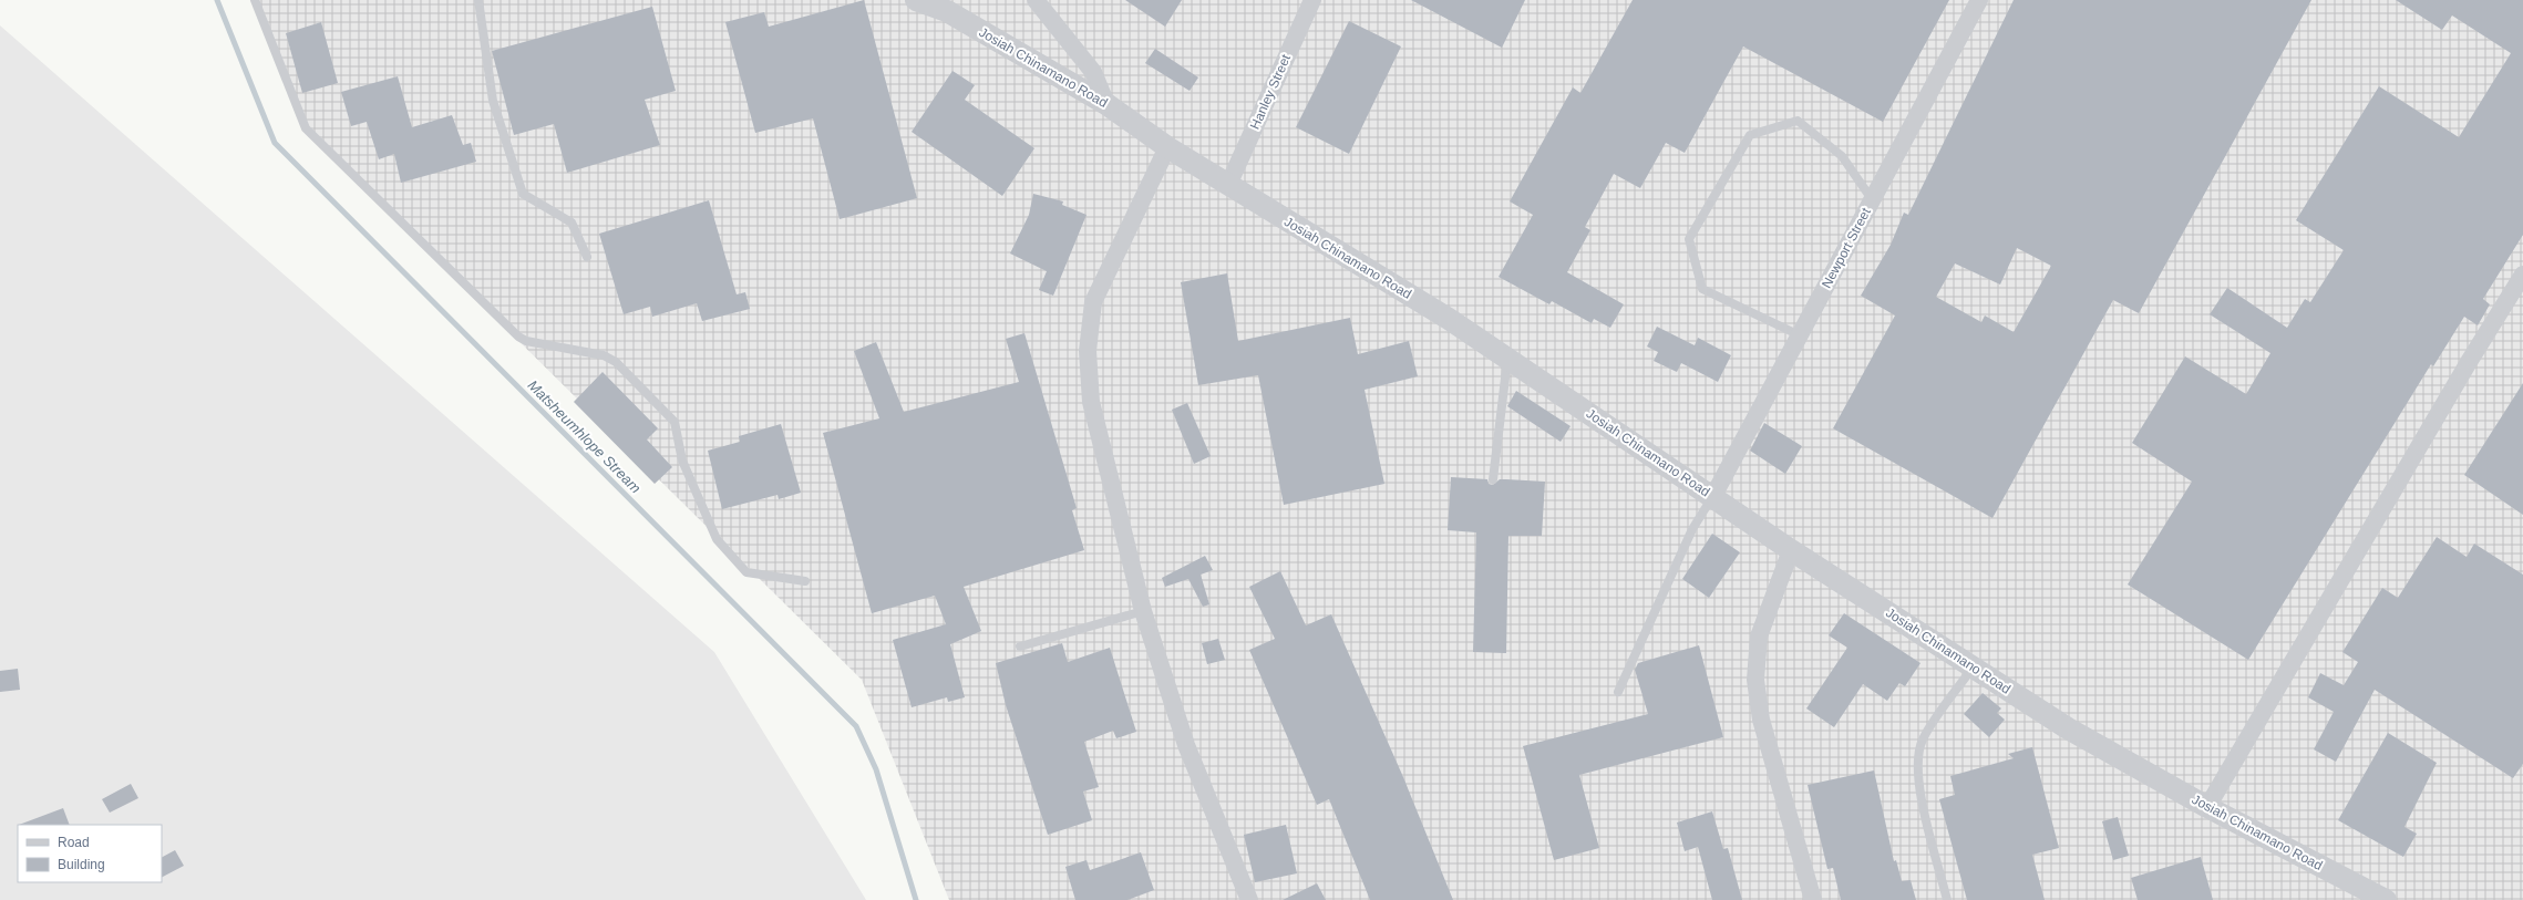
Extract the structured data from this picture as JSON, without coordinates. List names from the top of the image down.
{
  "streets": {
    "street": ["Josiah Chinamano Road", "Hanley Street", "Newport Street"]
  },
  "crossings": [
    ["Josiah Chinamano Road", "Hanley Street"],
    ["Josiah Chinamano Road", "Newport Street"]
  ],
  "water": ["Matsheumhlope Stream"],
  "legend": ["Road", "Building"]
}
